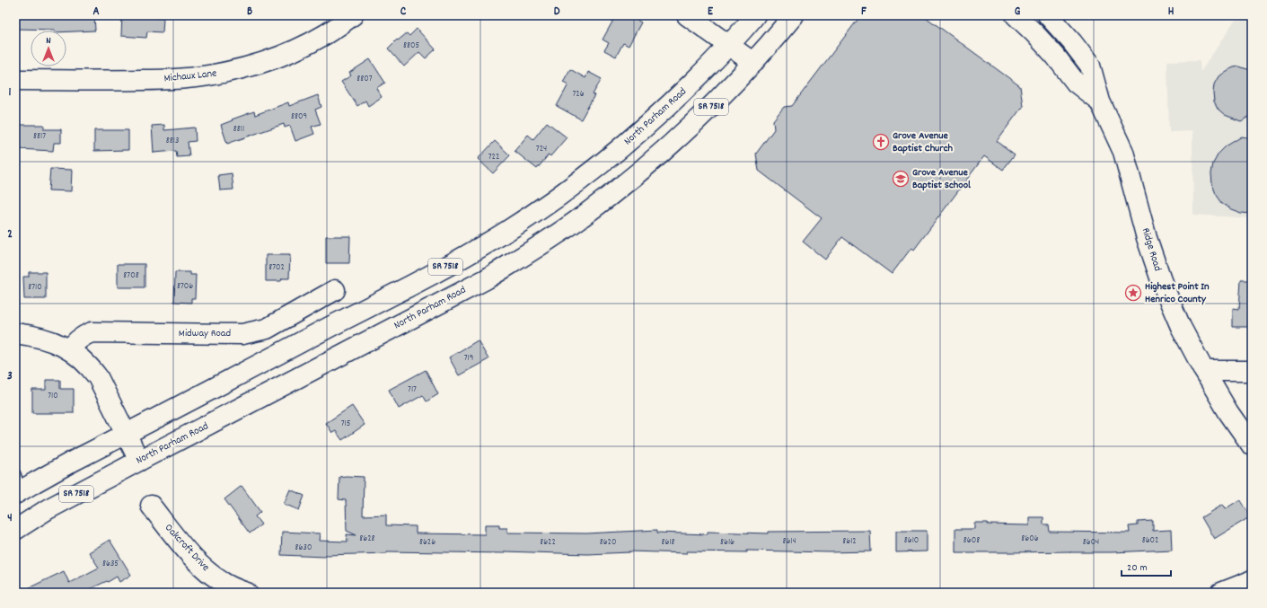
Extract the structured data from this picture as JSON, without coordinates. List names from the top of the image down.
{
  "streets": {
    "main road": [
      "Michaux Lane",
      "SR 7518",
      "North Parham Road",
      "Ridge Road",
      "Midway Road",
      "Oakcroft Drive"
    ]
  },
  "places": {
    "church": ["Grove Avenue Baptist Church"],
    "school or university": ["Grove Avenue Baptist School"],
    "place": ["Highest Point In Henrico County"]
  },
  "house_numbers": [
    "8805",
    "8807",
    "726",
    "8809",
    "8811",
    "8817",
    "8813",
    "724",
    "722",
    "8702",
    "8708",
    "8706",
    "8710",
    "719",
    "717",
    "710",
    "715",
    "8628",
    "8606",
    "8610",
    "8608",
    "8602",
    "8614",
    "8612",
    "8626",
    "8622",
    "8620",
    "8618",
    "8616",
    "8604",
    "8630",
    "8635"
  ],
  "scale_bar": "20 m",
  "north": "top",
  "grid": {
    "columns": [
      "A",
      "B",
      "C",
      "D",
      "E",
      "F",
      "G",
      "H"
    ],
    "rows": [
      "1",
      "2",
      "3",
      "4"
    ]
  }
}
